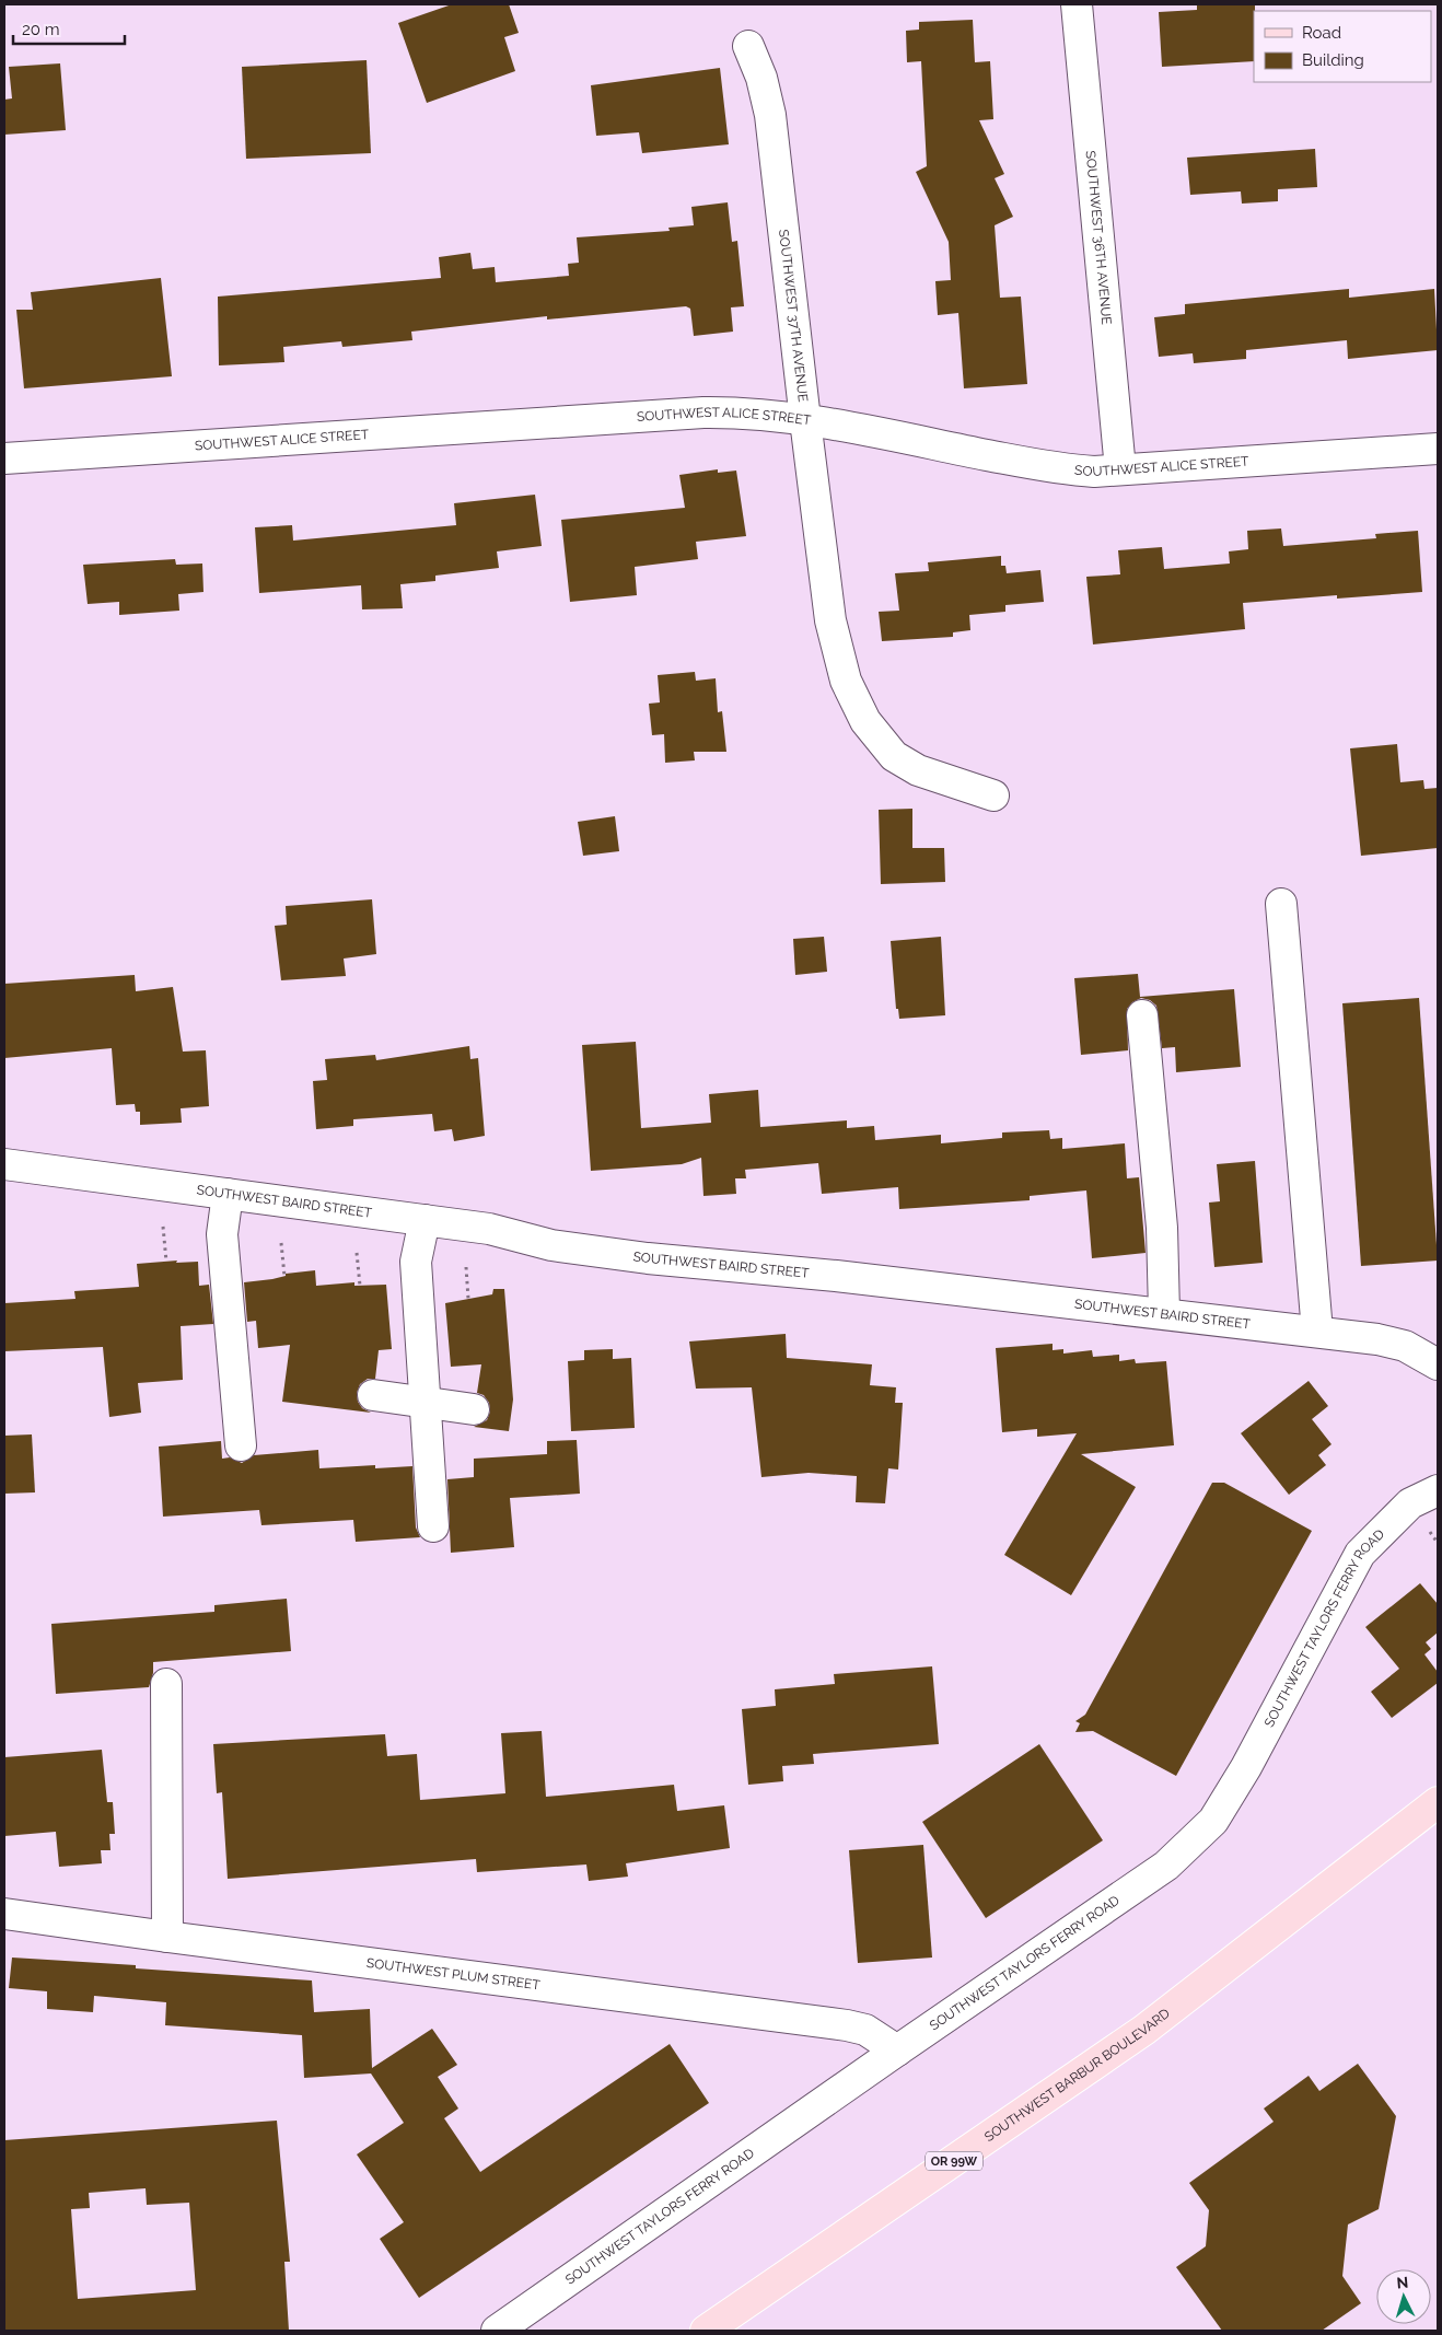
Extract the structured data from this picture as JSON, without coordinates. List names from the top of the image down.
{
  "streets": {
    "main road": ["SOUTHWEST BARBUR BOULEVARD", "OR 99W"],
    "street": [
      "SOUTHWEST 36TH AVENUE",
      "SOUTHWEST 37TH AVENUE",
      "SOUTHWEST ALICE STREET",
      "SOUTHWEST BAIRD STREET",
      "SOUTHWEST TAYLORS FERRY ROAD",
      "SOUTHWEST PLUM STREET"
    ]
  },
  "crossings": [
    ["SOUTHWEST 36TH AVENUE", "SOUTHWEST ALICE STREET"],
    ["SOUTHWEST 37TH AVENUE", "SOUTHWEST ALICE STREET"],
    ["SOUTHWEST TAYLORS FERRY ROAD", "SOUTHWEST PLUM STREET"]
  ],
  "legend": ["Road", "Building"],
  "scale_bar": "20 m",
  "north": "top"
}
